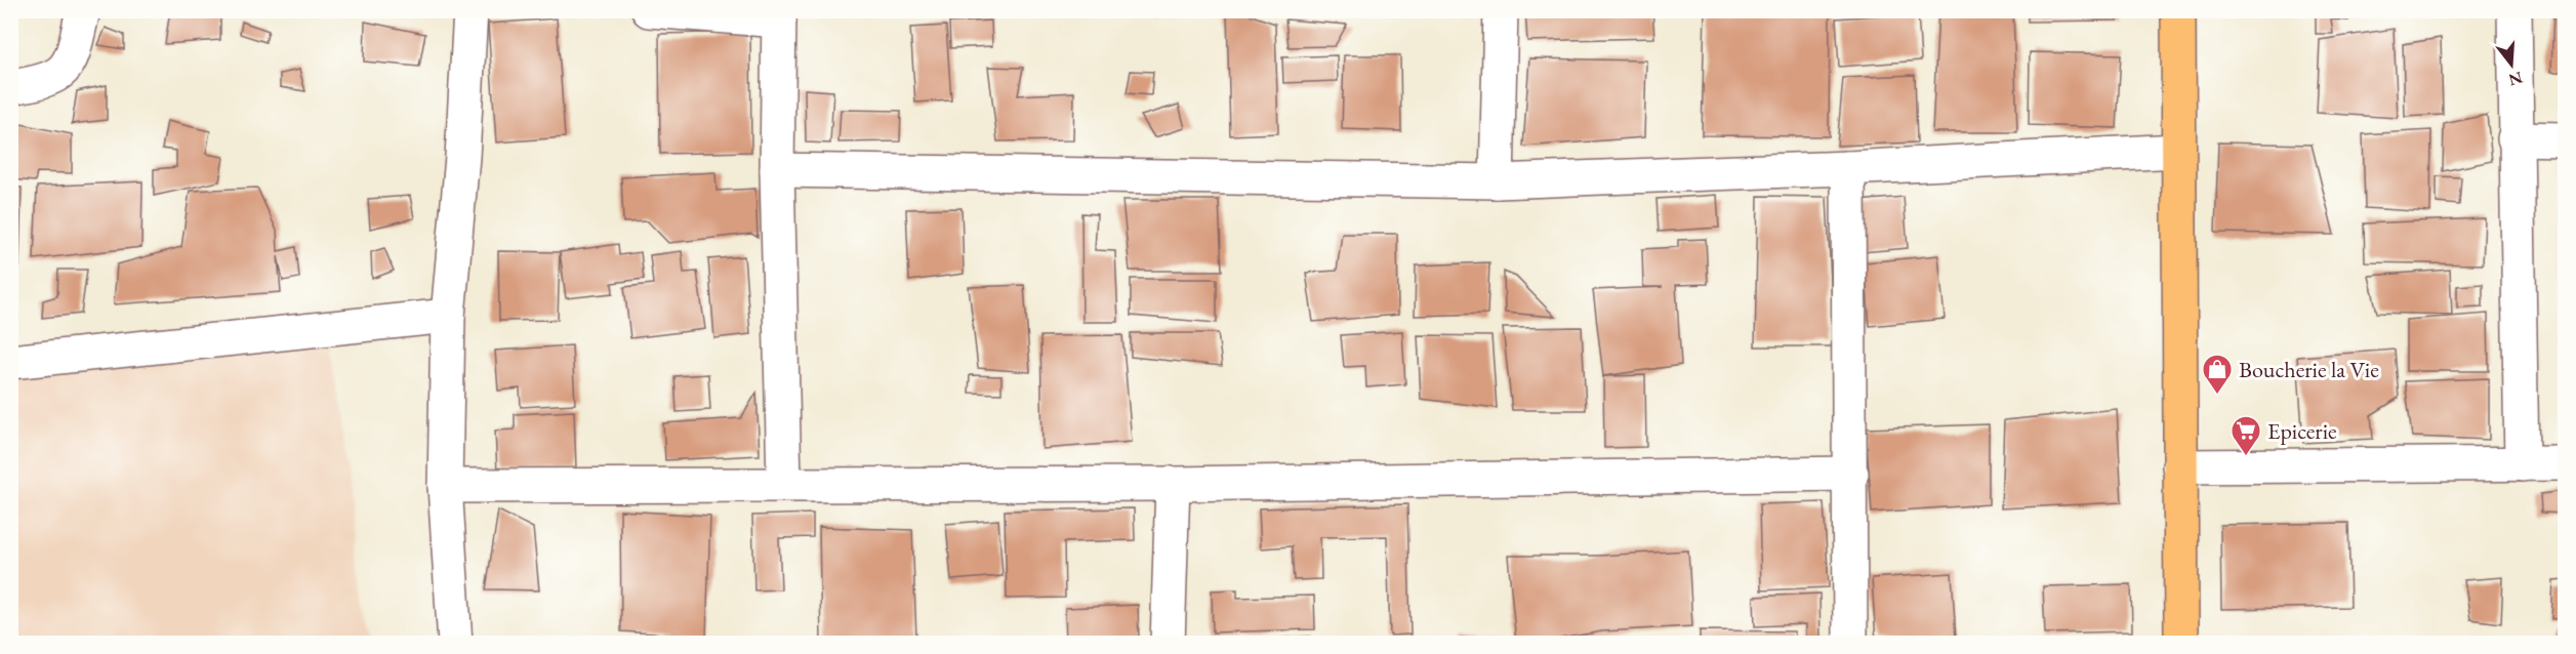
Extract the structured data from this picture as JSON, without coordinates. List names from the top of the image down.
{
  "places": {
    "shop": ["Boucherie la Vie"],
    "supermarket": ["Epicerie"]
  },
  "north": "bottom"
}
